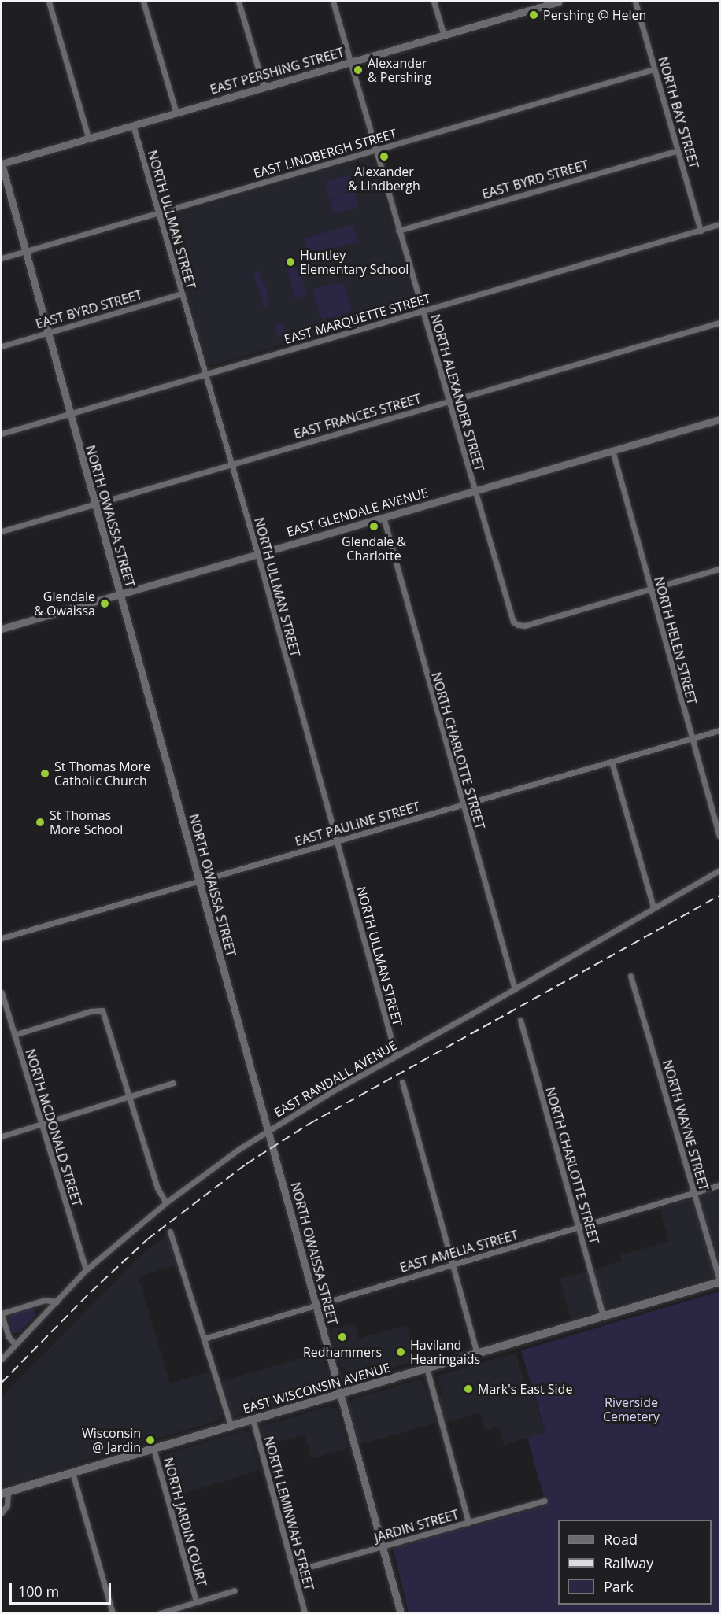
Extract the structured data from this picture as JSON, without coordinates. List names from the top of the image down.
{
  "streets": {
    "main road": ["EAST WISCONSIN AVENUE"],
    "street": [
      "EAST PERSHING STREET",
      "NORTH BAY STREET",
      "EAST LINDBERGH STREET",
      "EAST BYRD STREET",
      "NORTH ULLMAN STREET",
      "EAST MARQUETTE STREET",
      "NORTH ALEXANDER STREET",
      "EAST FRANCES STREET",
      "EAST GLENDALE AVENUE",
      "NORTH OWAISSA STREET",
      "NORTH HELEN STREET",
      "NORTH CHARLOTTE STREET",
      "EAST PAULINE STREET",
      "EAST RANDALL AVENUE",
      "NORTH WAYNE STREET",
      "NORTH MCDONALD STREET",
      "EAST AMELIA STREET",
      "NORTH LEMINWAH STREET",
      "NORTH JARDIN COURT",
      "JARDIN STREET"
    ]
  },
  "crossings": [
    ["EAST PERSHING STREET", "NORTH ULLMAN STREET"],
    ["EAST PERSHING STREET", "NORTH ALEXANDER STREET"],
    ["EAST PERSHING STREET", "NORTH OWAISSA STREET"],
    ["NORTH BAY STREET", "EAST LINDBERGH STREET"],
    ["NORTH BAY STREET", "EAST BYRD STREET"],
    ["NORTH BAY STREET", "EAST MARQUETTE STREET"],
    ["EAST LINDBERGH STREET", "NORTH ULLMAN STREET"],
    ["EAST LINDBERGH STREET", "NORTH ALEXANDER STREET"],
    ["EAST LINDBERGH STREET", "NORTH OWAISSA STREET"],
    ["EAST BYRD STREET", "NORTH ULLMAN STREET"],
    ["EAST BYRD STREET", "NORTH ALEXANDER STREET"],
    ["EAST BYRD STREET", "NORTH OWAISSA STREET"],
    ["NORTH ULLMAN STREET", "EAST MARQUETTE STREET"],
    ["NORTH ULLMAN STREET", "EAST FRANCES STREET"],
    ["NORTH ULLMAN STREET", "EAST GLENDALE AVENUE"],
    ["NORTH ULLMAN STREET", "EAST PAULINE STREET"],
    ["NORTH ULLMAN STREET", "EAST RANDALL AVENUE"],
    ["EAST MARQUETTE STREET", "NORTH ALEXANDER STREET"],
    ["EAST MARQUETTE STREET", "NORTH OWAISSA STREET"],
    ["NORTH ALEXANDER STREET", "EAST FRANCES STREET"],
    ["NORTH ALEXANDER STREET", "EAST GLENDALE AVENUE"],
    ["NORTH ALEXANDER STREET", "NORTH HELEN STREET"],
    ["EAST FRANCES STREET", "NORTH OWAISSA STREET"],
    ["EAST GLENDALE AVENUE", "NORTH OWAISSA STREET"],
    ["EAST GLENDALE AVENUE", "NORTH HELEN STREET"],
    ["EAST GLENDALE AVENUE", "NORTH CHARLOTTE STREET"],
    ["NORTH OWAISSA STREET", "EAST PAULINE STREET"],
    ["NORTH OWAISSA STREET", "EAST RANDALL AVENUE"],
    ["NORTH OWAISSA STREET", "EAST AMELIA STREET"],
    ["NORTH OWAISSA STREET", "EAST WISCONSIN AVENUE"],
    ["NORTH OWAISSA STREET", "JARDIN STREET"],
    ["NORTH HELEN STREET", "EAST PAULINE STREET"],
    ["NORTH CHARLOTTE STREET", "EAST PAULINE STREET"],
    ["NORTH CHARLOTTE STREET", "EAST RANDALL AVENUE"],
    ["NORTH CHARLOTTE STREET", "EAST AMELIA STREET"],
    ["NORTH CHARLOTTE STREET", "EAST WISCONSIN AVENUE"],
    ["EAST RANDALL AVENUE", "NORTH MCDONALD STREET"],
    ["NORTH WAYNE STREET", "EAST AMELIA STREET"],
    ["NORTH WAYNE STREET", "EAST WISCONSIN AVENUE"],
    ["EAST WISCONSIN AVENUE", "NORTH LEMINWAH STREET"],
    ["EAST WISCONSIN AVENUE", "NORTH JARDIN COURT"],
    ["NORTH LEMINWAH STREET", "JARDIN STREET"]
  ],
  "parks": ["Riverside Cemetery"],
  "places": [
    "Pershing @ Helen",
    "Alexander & Pershing",
    "Alexander & Lindbergh",
    "Huntley Elementary School",
    "Glendale & Charlotte",
    "Glendale & Owaissa",
    "St Thomas More Catholic Church",
    "St Thomas More School",
    "Redhammers",
    "Haviland Hearingaids",
    "Mark's East Side",
    "Wisconsin @ Jardin"
  ],
  "legend": ["Road", "Railway", "Park"],
  "scale_bar": "100 m"
}
